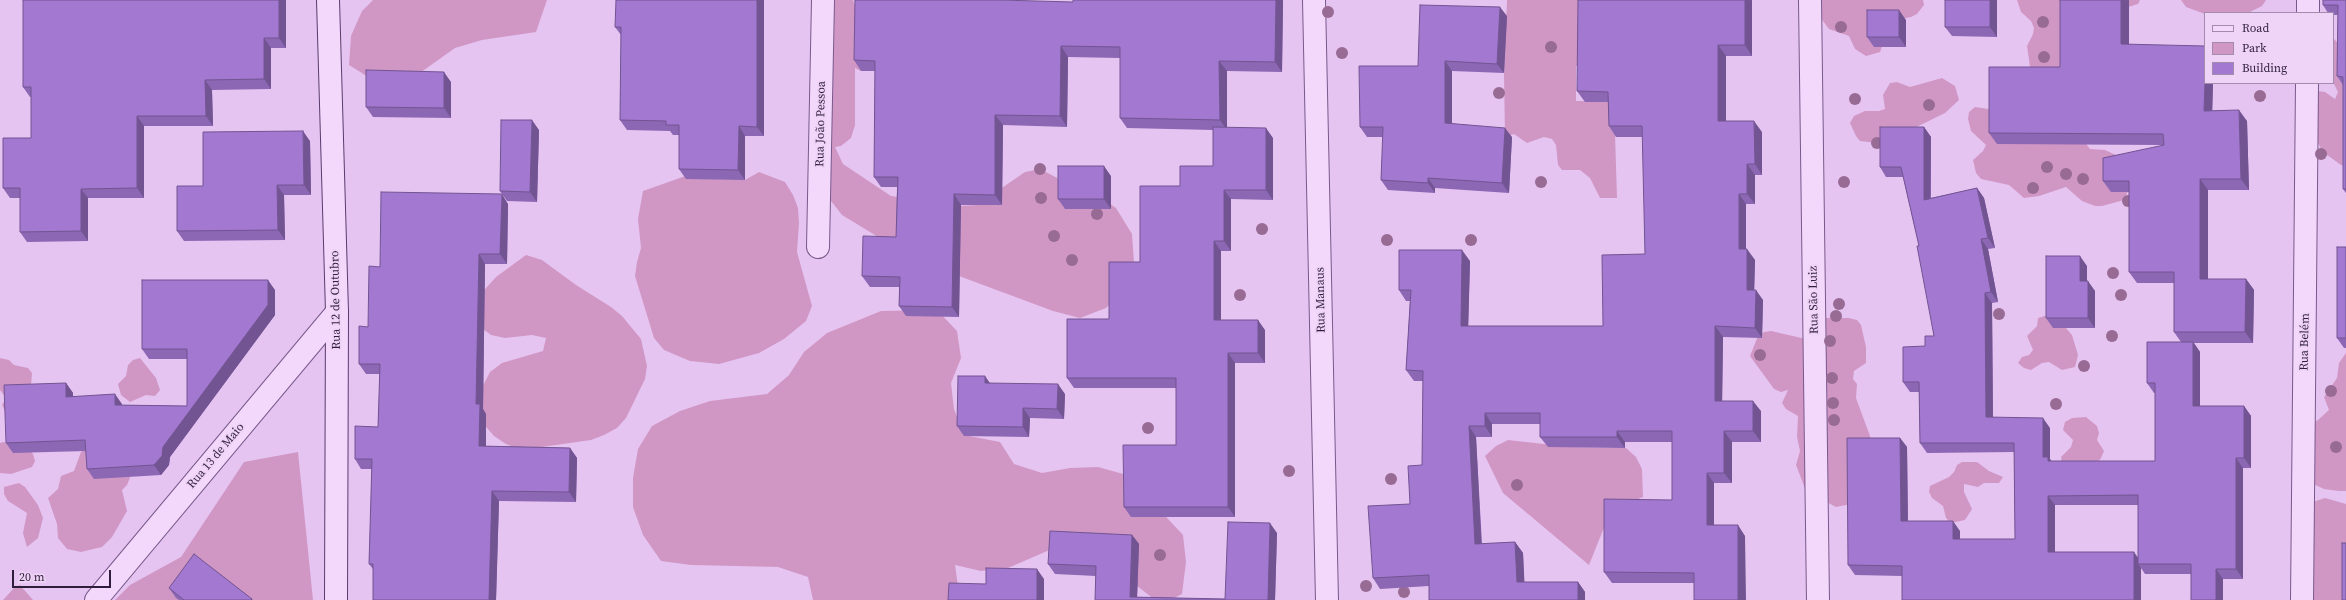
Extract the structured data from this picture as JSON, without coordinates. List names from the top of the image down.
{
  "streets": {
    "street": [
      "Rua João Pessoa",
      "Rua 12 de Outubro",
      "Rua Manaus",
      "Rua São Luiz",
      "Rua Belém",
      "Rua 13 de Maio"
    ]
  },
  "crossings": [
    ["Rua 12 de Outubro", "Rua 13 de Maio"]
  ],
  "legend": ["Road", "Park", "Building"],
  "scale_bar": "20 m"
}
